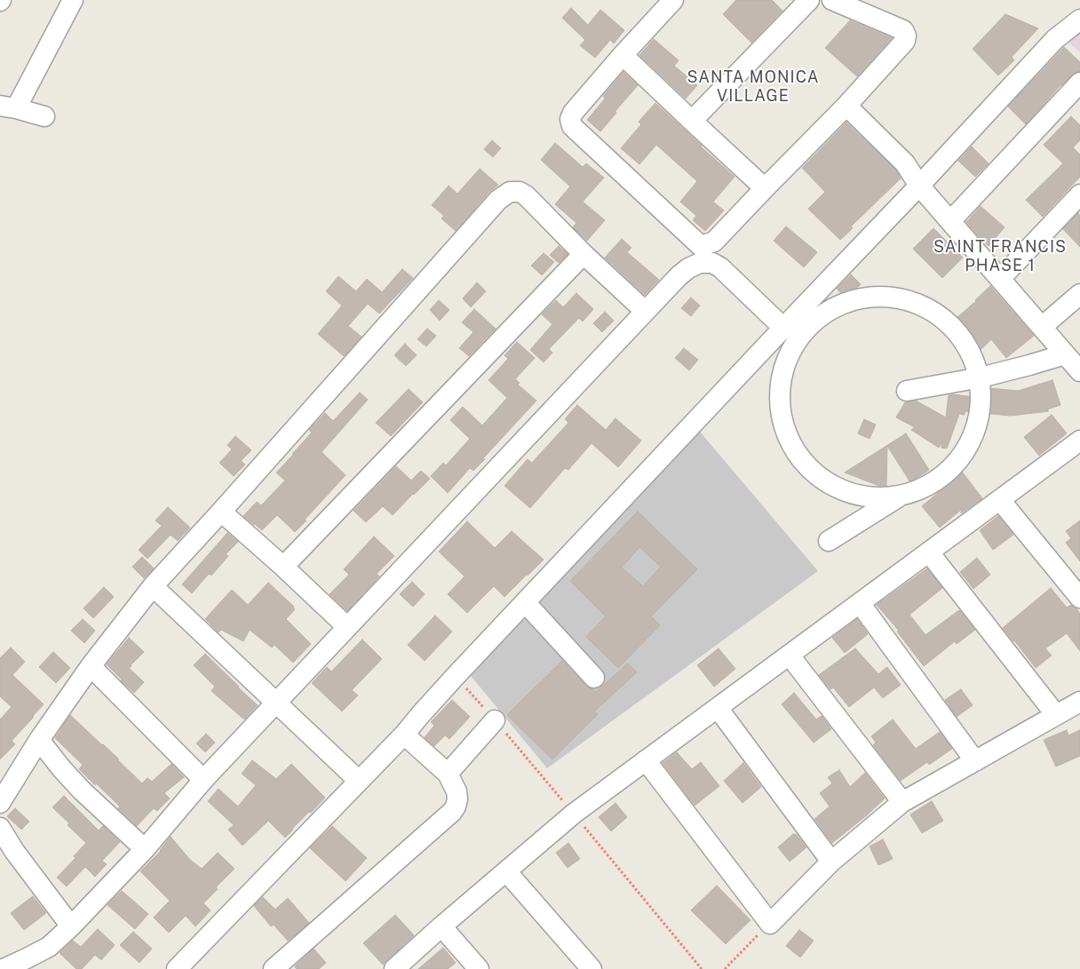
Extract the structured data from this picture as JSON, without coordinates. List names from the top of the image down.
{
  "districts": ["SANTA MONICA VILLAGE", "SAINT FRANCIS PHASE 1"]
}
